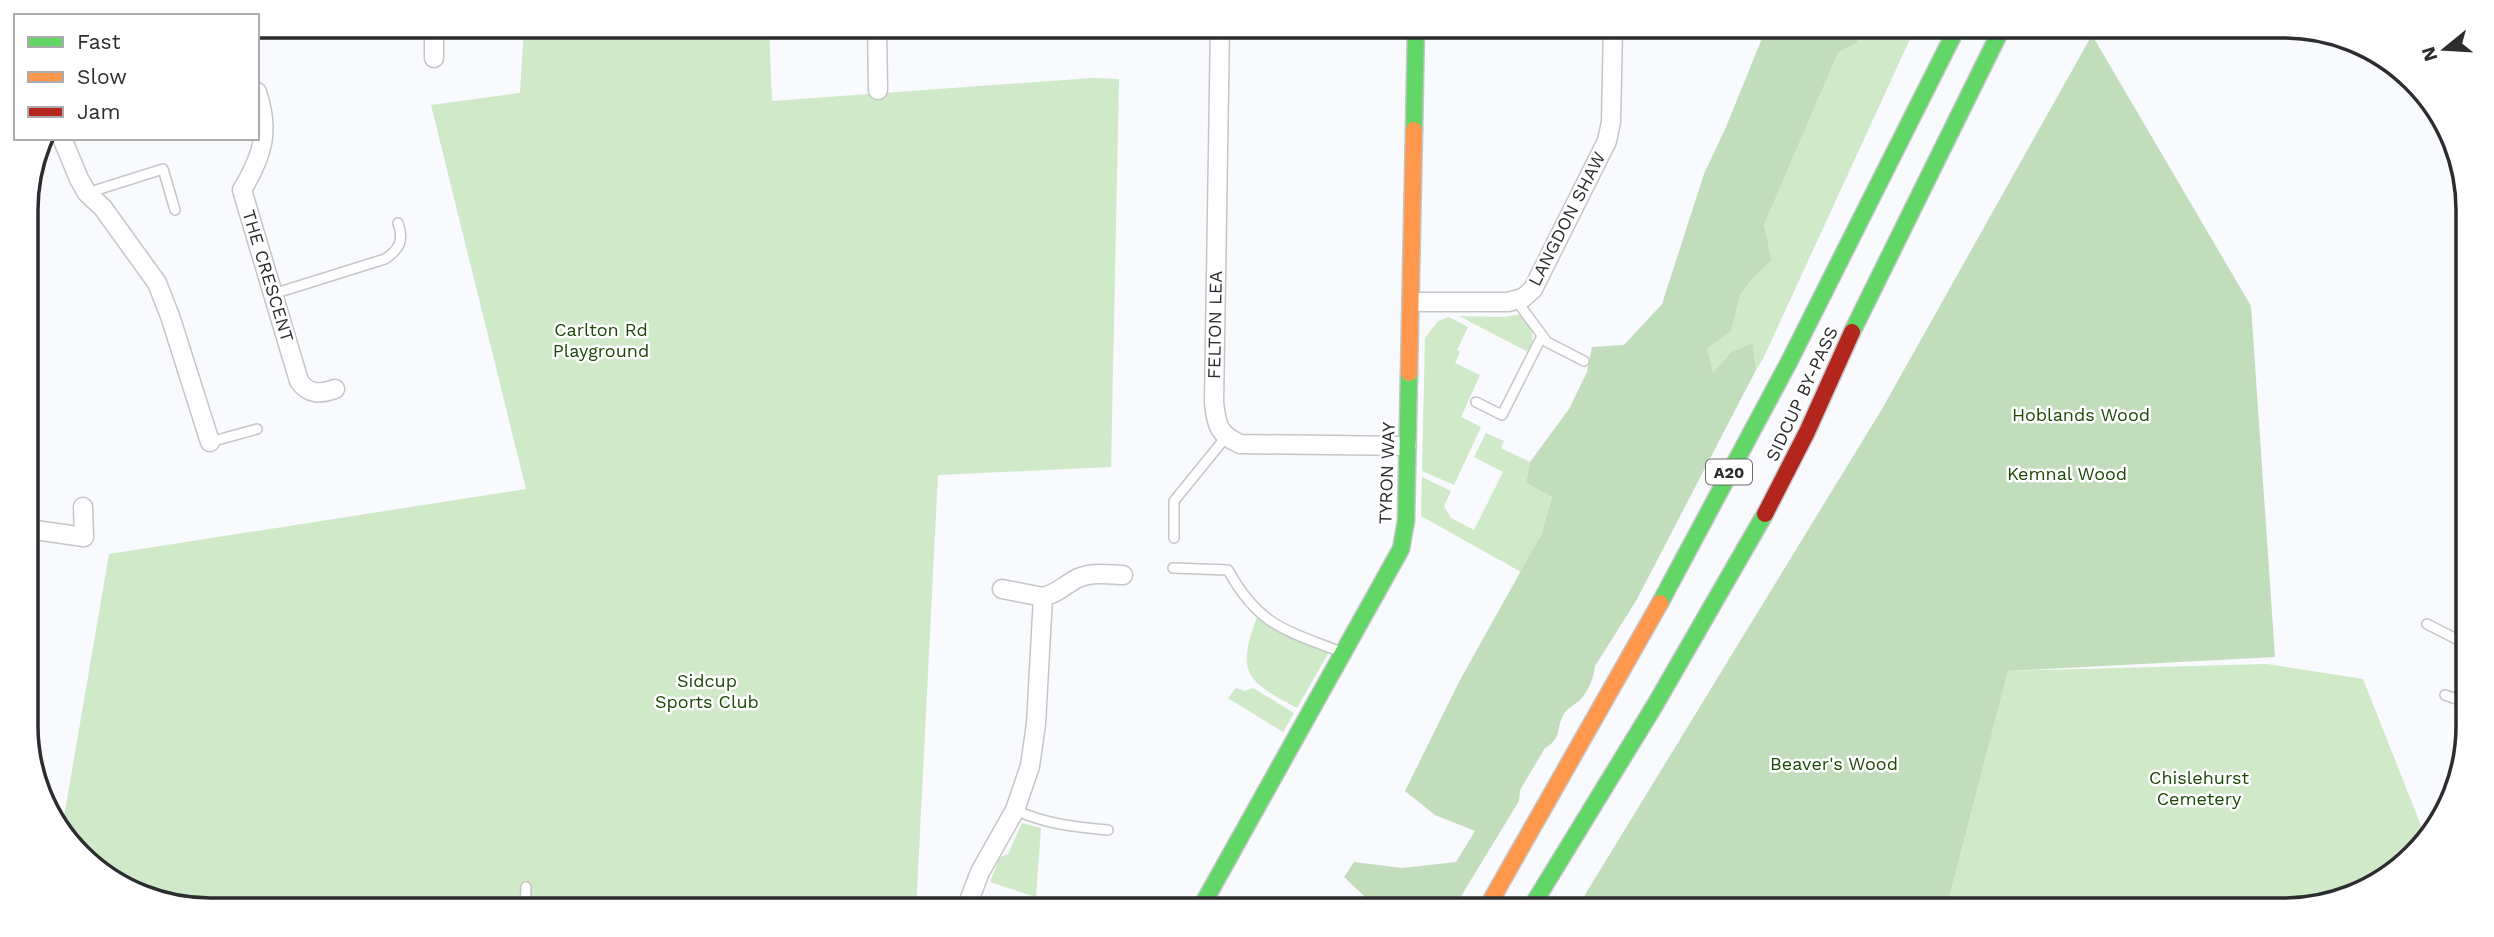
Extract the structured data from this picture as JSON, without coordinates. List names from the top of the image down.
{
  "streets": {
    "main road": ["SIDCUP BY-PASS", "A20", "TYRON WAY"],
    "street": ["LANGDON SHAW", "THE CRESCENT", "FELTON LEA"]
  },
  "crossings": [
    ["LANGDON SHAW", "TYRON WAY"],
    ["SIDCUP BY-PASS", "A20"]
  ],
  "parks": [
    "Carlton Rd Playground",
    "Hoblands Wood",
    "Kemnal Wood",
    "Sidcup Sports Club",
    "Beaver's Wood",
    "Chislehurst Cemetery"
  ],
  "legend": ["Fast", "Slow", "Jam"],
  "north": "left"
}
